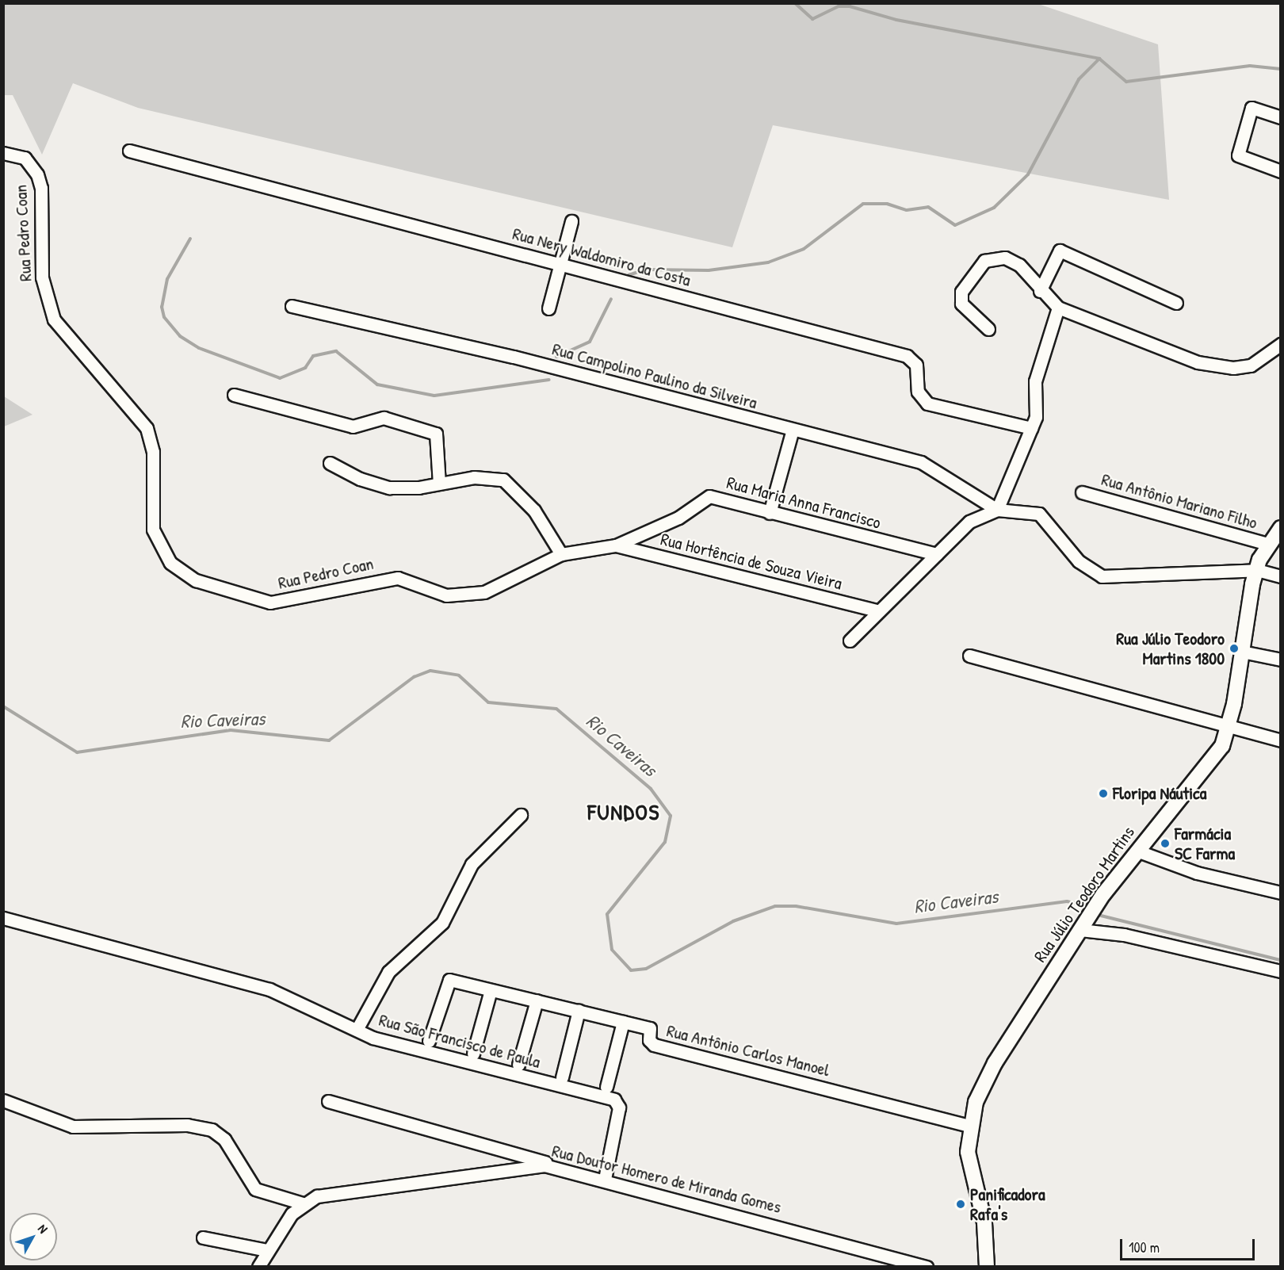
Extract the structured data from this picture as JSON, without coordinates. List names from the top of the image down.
{
  "streets": {
    "main road": ["Rua Júlio Teodoro Martins"],
    "street": [
      "Rua Pedro Coan",
      "Rua Nery Waldomiro da Costa",
      "Rua Campolino Paulino da Silveira",
      "Rua Antônio Mariano Filho",
      "Rua Maria Anna Francisco",
      "Rua Hortência de Souza Vieira",
      "Rua São Francisco de Paula",
      "Rua Antônio Carlos Manoel",
      "Rua Doutor Homero de Miranda Gomes"
    ]
  },
  "crossings": [
    ["Rua Pedro Coan", "Rua Maria Anna Francisco"],
    ["Rua Pedro Coan", "Rua Hortência de Souza Vieira"],
    ["Rua Antônio Mariano Filho", "Rua Júlio Teodoro Martins"],
    ["Rua Maria Anna Francisco", "Rua Hortência de Souza Vieira"],
    ["Rua Júlio Teodoro Martins", "Rua Antônio Carlos Manoel"],
    ["Rua São Francisco de Paula", "Rua Doutor Homero de Miranda Gomes"]
  ],
  "districts": ["FUNDOS"],
  "water": ["Rio Caveiras"],
  "places": [
    "Rua Júlio Teodoro Martins 1800",
    "Floripa Náutica",
    "Farmácia SC Farma",
    "Panificadora Rafa's"
  ],
  "scale_bar": "100 m",
  "north": "top right"
}
